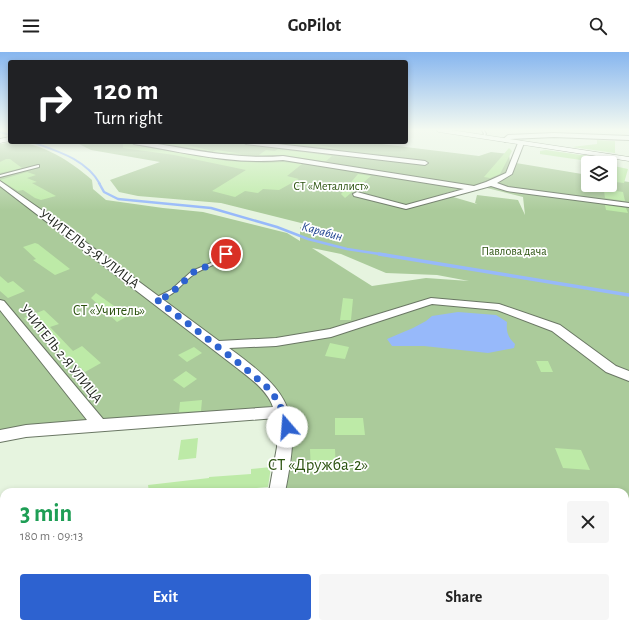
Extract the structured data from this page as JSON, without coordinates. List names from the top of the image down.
{
  "streets": {
    "street": ["УЧИТЕЛЬ 3-Я УЛИЦА", "УЧИТЕЛЬ 2-Я УЛИЦА"]
  },
  "water": ["Карабин"],
  "parks": [
    "СТ «Металлист»",
    "Павлова дача",
    "СТ «Учитель»",
    "СТ «Дружба-2»"
  ],
  "page": {
    "header": "GoPilot",
    "turn": ["120 m", "Turn right"],
    "heading": ["3 min", "180 m · 09:13"],
    "buttons": ["Exit", "Share"]
  }
}
